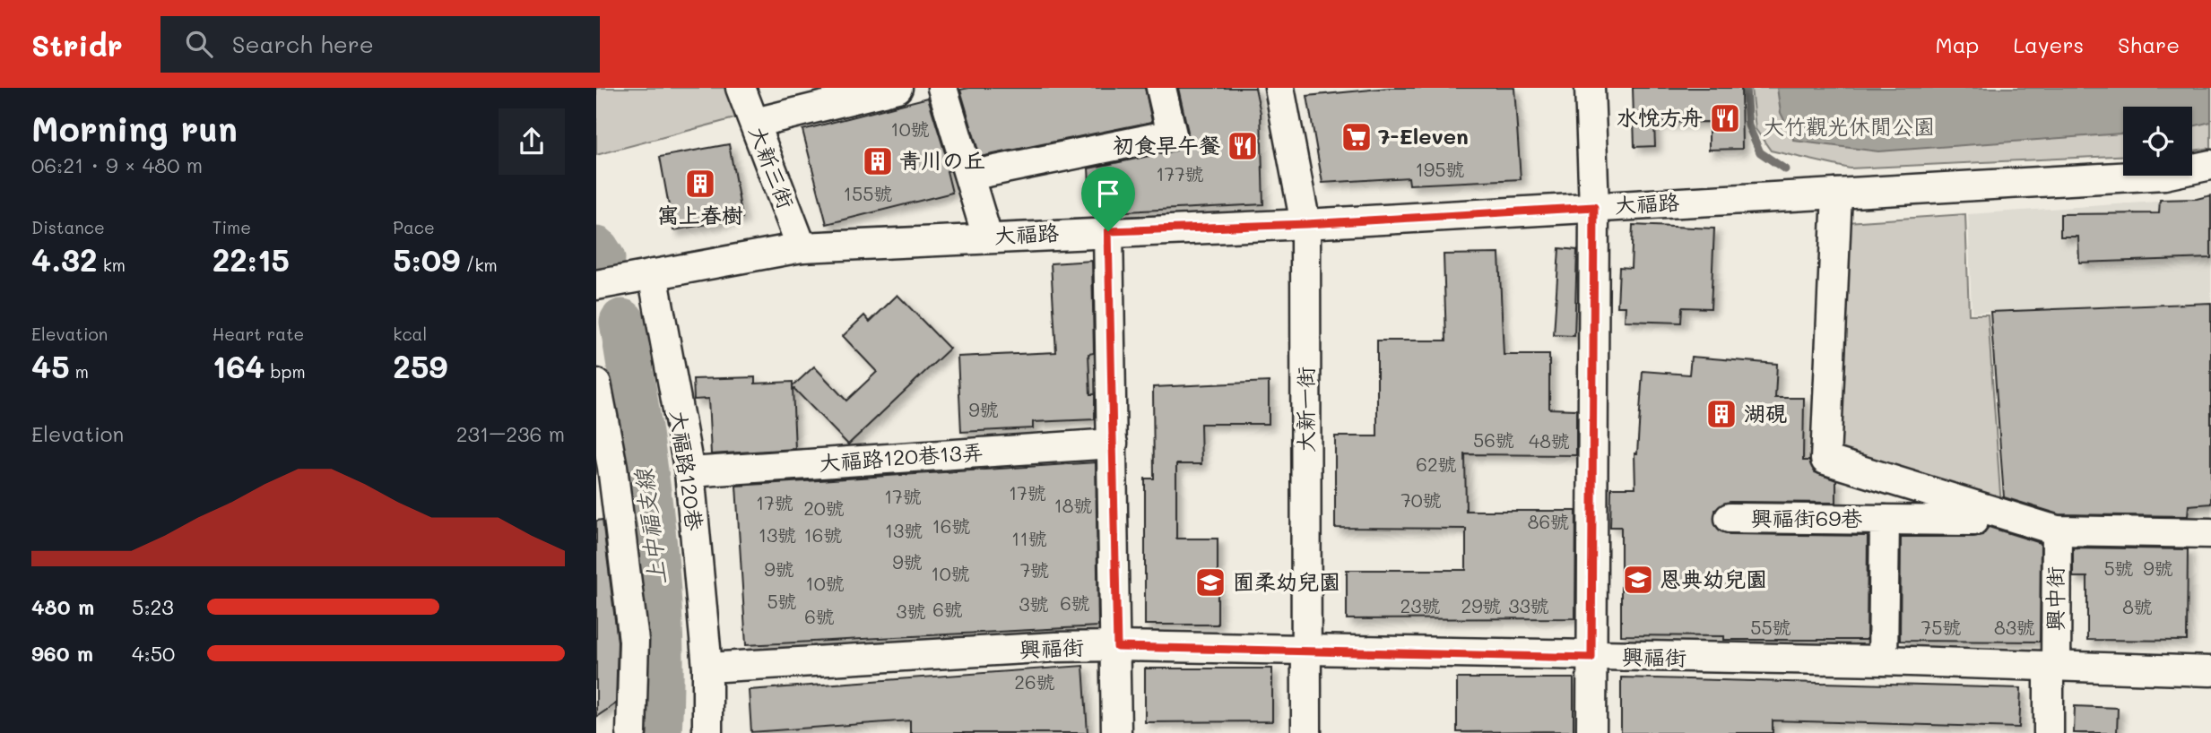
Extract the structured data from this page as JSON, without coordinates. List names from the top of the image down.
{
  "streets": {
    "street": [
      "大新三街",
      "大福路",
      "大新一街",
      "大福路120巷13弄",
      "大福路120巷",
      "興福街69巷",
      "興中街",
      "興福街"
    ]
  },
  "crossings": [
    ["大新三街", "大福路"],
    ["大福路", "大新一街"],
    ["大福路", "大福路120巷"],
    ["大新一街", "興福街"],
    ["大福路120巷13弄", "大福路120巷"],
    ["大福路120巷", "興福街"],
    ["興福街69巷", "興福街"],
    ["興中街", "興福街"]
  ],
  "water": ["上中福支線"],
  "parks": ["大竹觀光休閒公園"],
  "places": {
    "restaurant": ["水悅方舟", "初食早午餐"],
    "supermarket": ["7-Eleven"],
    "building": ["青川の丘", "寓上春樹", "湖硯"],
    "school or university": ["恩典幼兒園", "囿柔幼兒園"]
  },
  "house_numbers": [
    "10號",
    "195號",
    "177號",
    "155號",
    "9號",
    "56號",
    "48號",
    "62號",
    "17號",
    "17號",
    "70號",
    "17號",
    "18號",
    "20號",
    "86號",
    "16號",
    "13號",
    "13號",
    "16號",
    "11號",
    "9號",
    "5號",
    "9號",
    "9號",
    "7號",
    "10號",
    "10號",
    "5號",
    "6號",
    "3號",
    "23號",
    "29號",
    "33號",
    "8號",
    "6號",
    "3號",
    "6號",
    "55號",
    "75號",
    "83號",
    "26號"
  ],
  "page": {
    "header": "Stridr",
    "search": "Search here",
    "nav": ["Map", "Layers", "Share"],
    "heading": ["Morning run", "06:21 · 9 × 480 m"],
    "stats": [
      ["Distance", "4.32 km"],
      ["Time", "22:15"],
      ["Pace", "5:09 /km"],
      ["Elevation", "45 m"],
      ["Heart rate", "164 bpm"],
      ["kcal", "259"]
    ],
    "chart": ["Elevation", "231–236 m"],
    "list": [
      {
        "name": "480 m",
        "note": "5:23"
      },
      {
        "name": "960 m",
        "note": "4:50"
      }
    ]
  }
}
